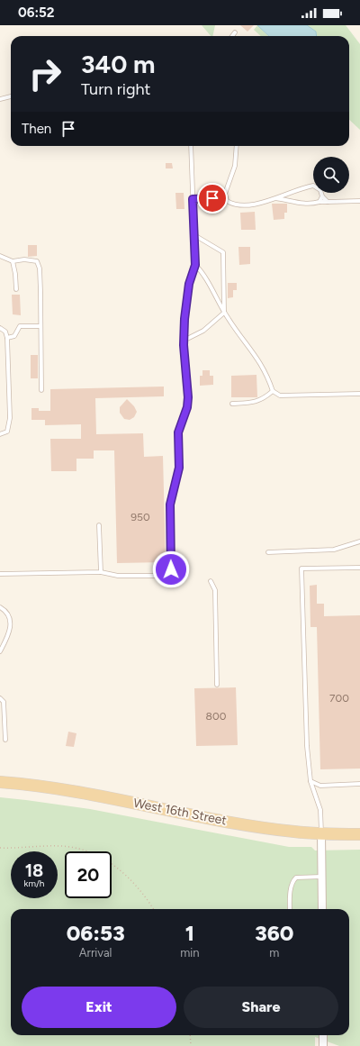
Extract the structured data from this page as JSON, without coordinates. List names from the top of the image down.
{
  "streets": {
    "main road": ["West 16th Street"]
  },
  "house_numbers": ["950", "700", "800"],
  "page": {
    "status": "06:52",
    "turn": ["340 m", "Turn right"],
    "then": "Then",
    "speed": "18 km/h",
    "limit": "20",
    "eta": [
      "06:53",
      "Arrival",
      "1",
      "min",
      "360",
      "m"
    ],
    "buttons": ["Exit", "Share"]
  }
}
